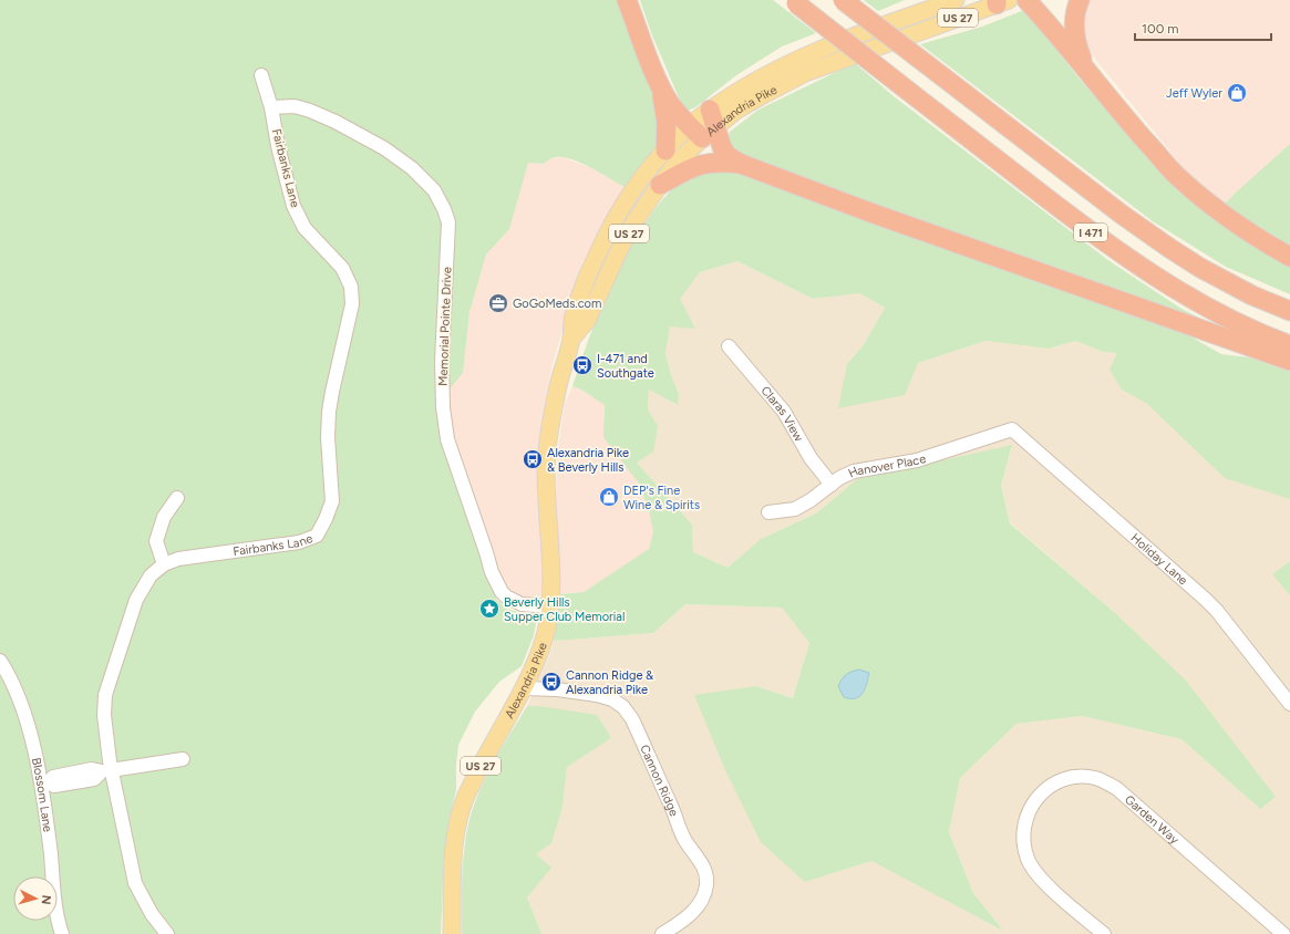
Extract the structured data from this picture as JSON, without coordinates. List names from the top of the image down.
{
  "streets": {
    "highway": ["I 471"],
    "main road": ["US 27", "Alexandria Pike"],
    "street": [
      "Fairbanks Lane",
      "Memorial Pointe Drive",
      "Claras View",
      "Hanover Place",
      "Holiday Lane",
      "Cannon Ridge",
      "Blossom Lane",
      "Garden Way"
    ]
  },
  "crossings": [
    ["Alexandria Pike", "Memorial Pointe Drive"],
    ["Alexandria Pike", "Cannon Ridge"],
    ["Fairbanks Lane", "Memorial Pointe Drive"],
    ["Claras View", "Hanover Place"],
    ["Hanover Place", "Holiday Lane"]
  ],
  "places": {
    "shop": ["Jeff Wyler", "DEP's Fine Wine & Spirits"],
    "office": ["GoGoMeds.com"],
    "bus stop": ["I-471 and Southgate", "Alexandria Pike & Beverly Hills", "Cannon Ridge & Alexandria Pike"],
    "place": ["Beverly Hills Supper Club Memorial"]
  },
  "scale_bar": "100 m",
  "north": "right"
}
